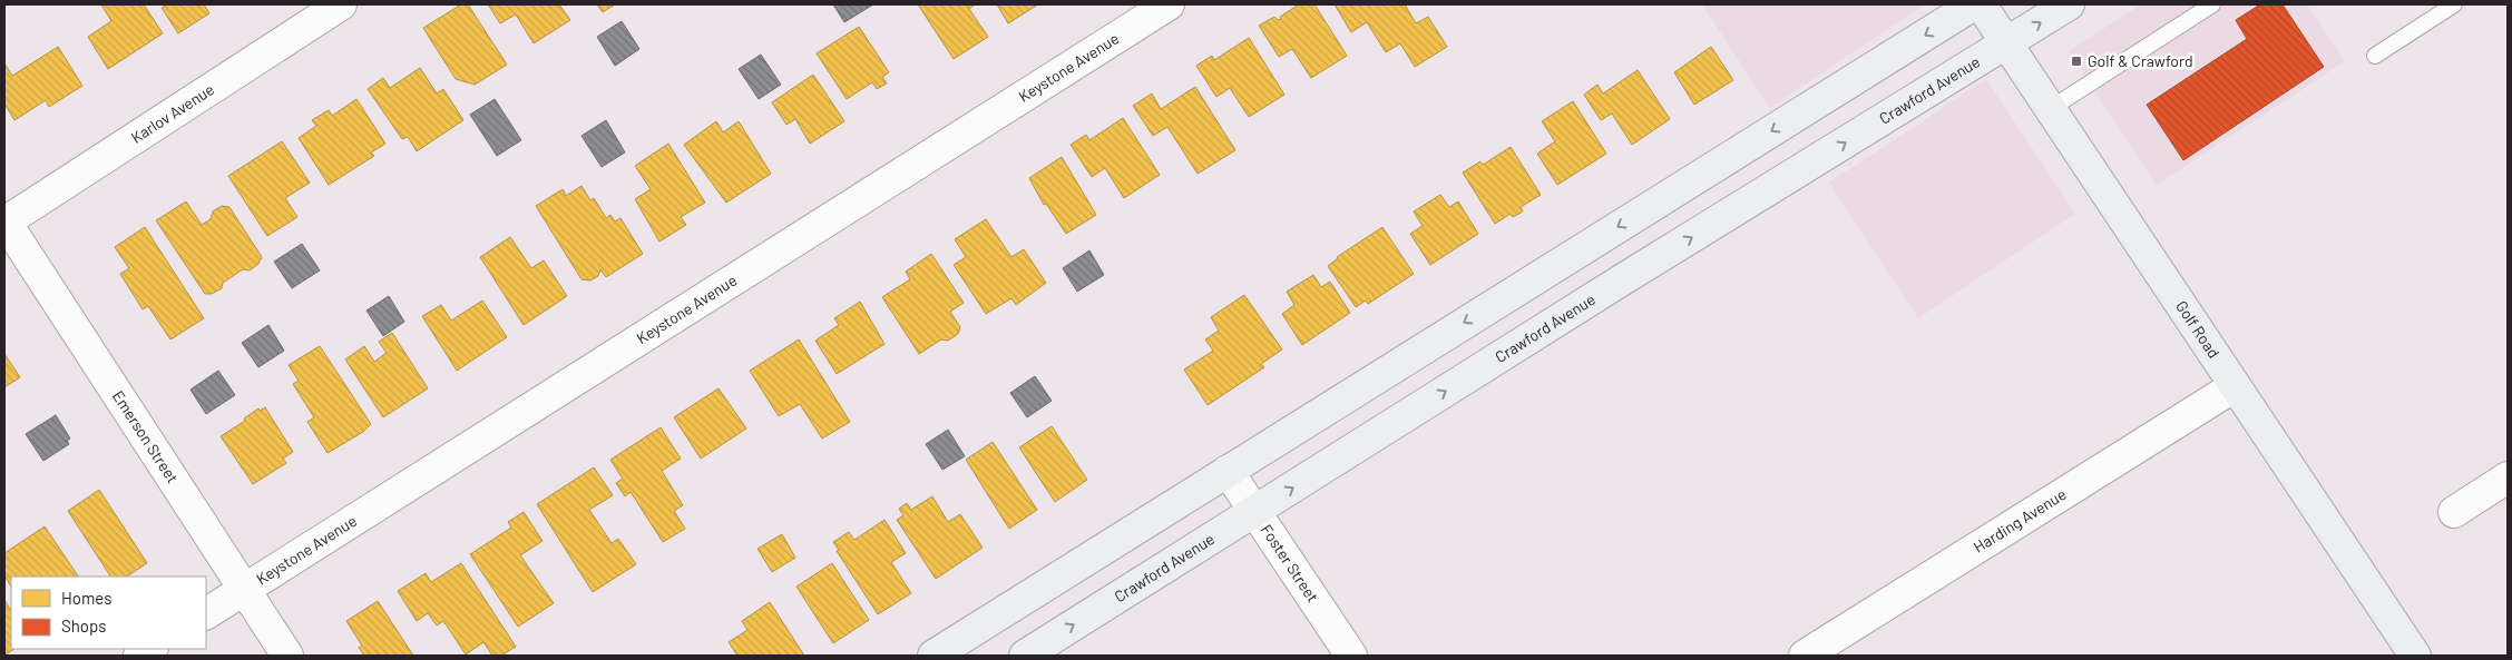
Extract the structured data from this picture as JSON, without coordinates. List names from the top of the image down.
{
  "streets": {
    "main road": ["Crawford Avenue", "Golf Road"],
    "street": [
      "Keystone Avenue",
      "Karlov Avenue",
      "Emerson Street",
      "Harding Avenue",
      "Foster Street"
    ]
  },
  "crossings": [
    ["Keystone Avenue", "Emerson Street"],
    ["Crawford Avenue", "Golf Road"],
    ["Crawford Avenue", "Foster Street"],
    ["Karlov Avenue", "Emerson Street"],
    ["Golf Road", "Harding Avenue"]
  ],
  "places": {
    "transit": ["Golf & Crawford"]
  },
  "legend": ["Homes", "Shops"]
}
